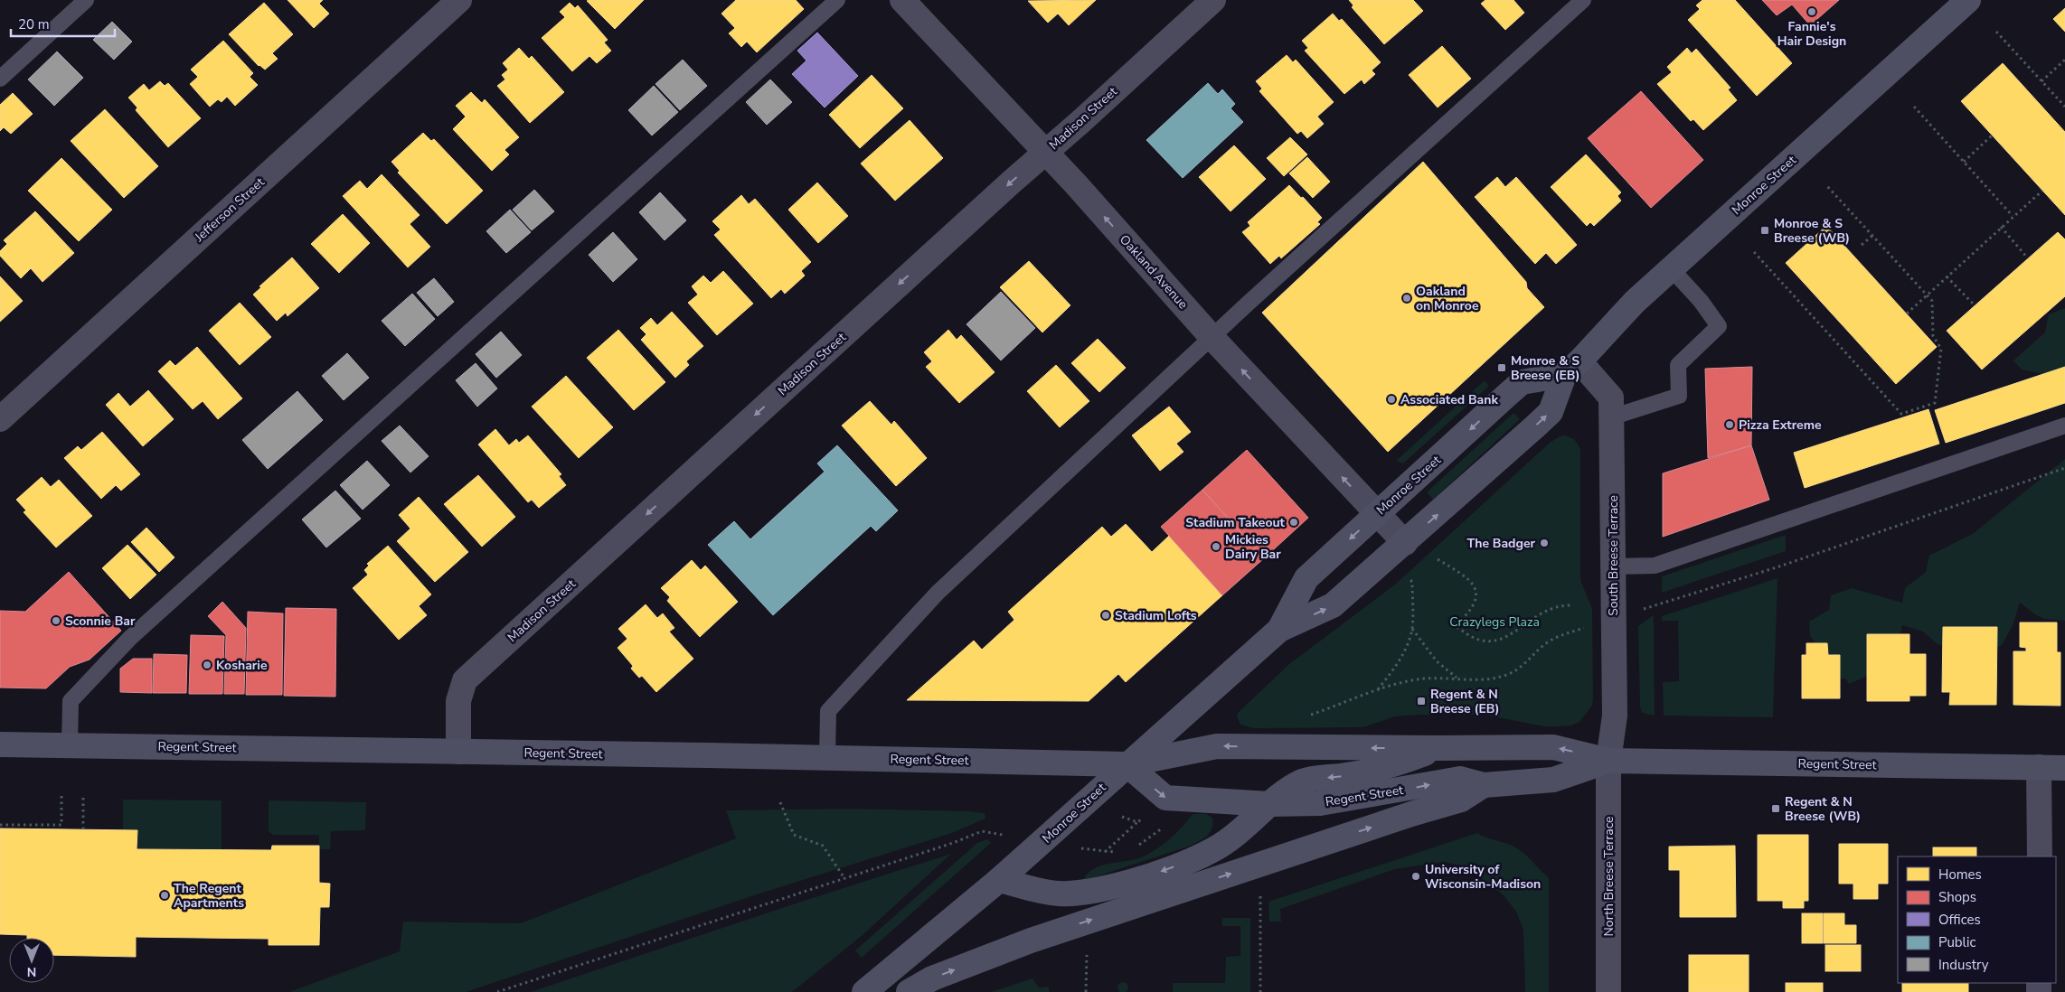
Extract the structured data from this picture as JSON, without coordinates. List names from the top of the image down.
{
  "streets": {
    "main road": ["Monroe Street", "Regent Street"],
    "street": [
      "Madison Street",
      "Jefferson Street",
      "Oakland Avenue",
      "South Breese Terrace",
      "North Breese Terrace"
    ]
  },
  "crossings": [
    ["Madison Street", "Oakland Avenue"],
    ["Madison Street", "Regent Street"],
    ["Monroe Street", "Oakland Avenue"],
    ["Monroe Street", "South Breese Terrace"],
    ["Monroe Street", "Regent Street"],
    ["South Breese Terrace", "Regent Street"],
    ["South Breese Terrace", "North Breese Terrace"],
    ["Regent Street", "North Breese Terrace"]
  ],
  "one_way": ["Madison Street", "Oakland Avenue"],
  "parks": ["Crazylegs Plaza"],
  "places": {
    "other": [
      "Fannie's Hair Design",
      "Oakland on Monroe",
      "Associated Bank",
      "Pizza Extreme",
      "Stadium Takeout",
      "The Badger",
      "Mickies Dairy Bar",
      "Stadium Lofts",
      "Sconnie Bar",
      "Kosharie",
      "University of Wisconsin-Madison",
      "The Regent Apartments"
    ],
    "transit": [
      "Monroe & S Breese (WB)",
      "Monroe & S Breese (EB)",
      "Regent & N Breese (EB)",
      "Regent & N Breese (WB)"
    ]
  },
  "legend": [
    "Homes",
    "Shops",
    "Offices",
    "Public",
    "Industry"
  ],
  "scale_bar": "20 m",
  "north": "bottom"
}
